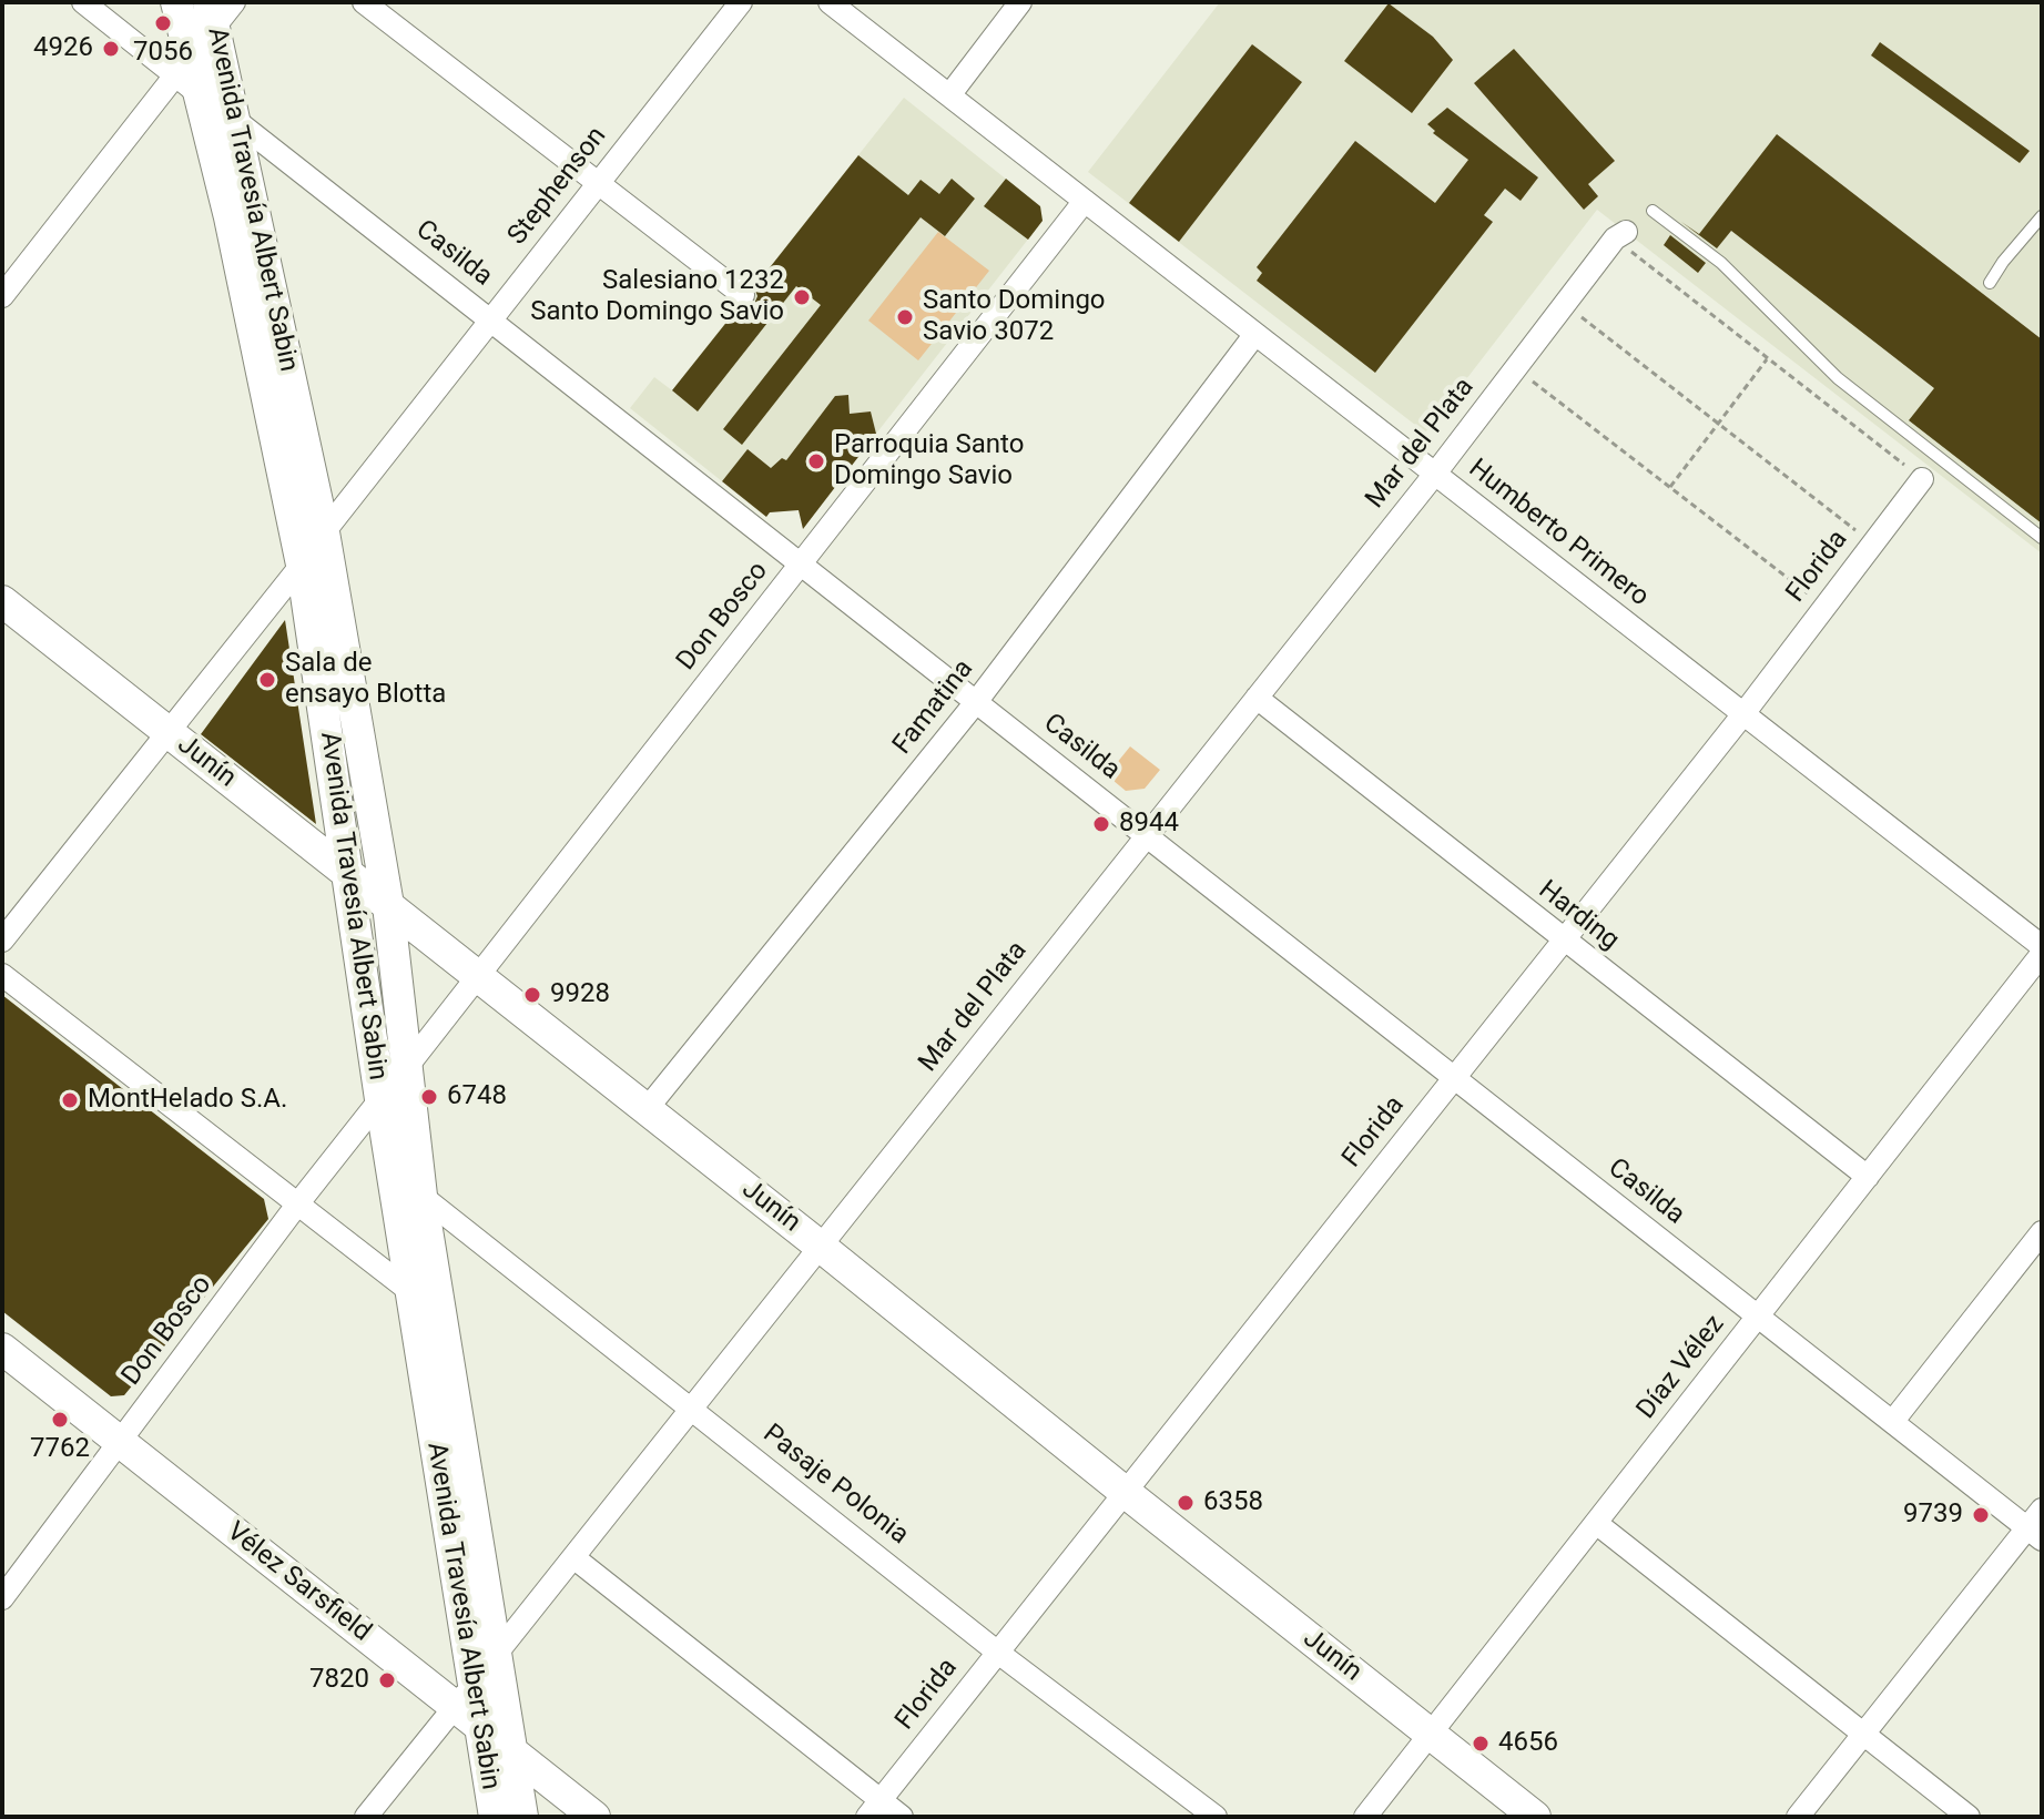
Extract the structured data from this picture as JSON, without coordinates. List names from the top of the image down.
{
  "streets": {
    "main road": ["Avenida Travesía Albert Sabin", "Junín", "Vélez Sarsfield"],
    "street": [
      "Stephenson",
      "Casilda",
      "Mar del Plata",
      "Humberto Primero",
      "Florida",
      "Don Bosco",
      "Famatina",
      "Harding",
      "Díaz Vélez",
      "Pasaje Polonia"
    ]
  },
  "crossings": [
    ["Stephenson", "Avenida Travesía Albert Sabin"],
    ["Stephenson", "Casilda"],
    ["Avenida Travesía Albert Sabin", "Casilda"],
    ["Avenida Travesía Albert Sabin", "Mar del Plata"],
    ["Avenida Travesía Albert Sabin", "Don Bosco"],
    ["Avenida Travesía Albert Sabin", "Junín"],
    ["Avenida Travesía Albert Sabin", "Pasaje Polonia"],
    ["Avenida Travesía Albert Sabin", "Vélez Sarsfield"],
    ["Casilda", "Mar del Plata"],
    ["Casilda", "Florida"],
    ["Casilda", "Don Bosco"],
    ["Casilda", "Famatina"],
    ["Casilda", "Díaz Vélez"],
    ["Mar del Plata", "Humberto Primero"],
    ["Mar del Plata", "Junín"],
    ["Mar del Plata", "Harding"],
    ["Mar del Plata", "Pasaje Polonia"],
    ["Mar del Plata", "Vélez Sarsfield"],
    ["Humberto Primero", "Florida"],
    ["Humberto Primero", "Don Bosco"],
    ["Humberto Primero", "Famatina"],
    ["Florida", "Junín"],
    ["Florida", "Harding"],
    ["Florida", "Pasaje Polonia"],
    ["Don Bosco", "Junín"],
    ["Don Bosco", "Vélez Sarsfield"],
    ["Famatina", "Junín"],
    ["Junín", "Díaz Vélez"],
    ["Harding", "Díaz Vélez"]
  ],
  "places": [
    "7056",
    "4926",
    "Salesiano 1232 Santo Domingo Savio",
    "Santo Domingo Savio 3072",
    "Parroquia Santo Domingo Savio",
    "Sala de ensayo Blotta",
    "8944",
    "9928",
    "6748",
    "MontHelado S.A.",
    "7762",
    "6358",
    "9739",
    "7820",
    "4656"
  ]
}
